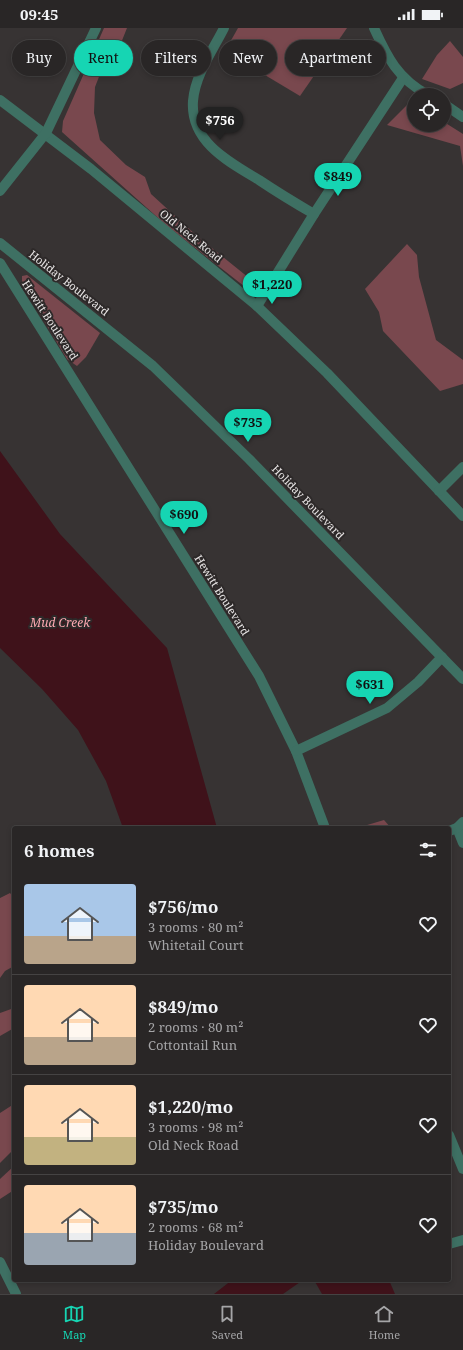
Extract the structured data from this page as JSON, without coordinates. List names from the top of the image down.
{
  "streets": {
    "street": ["Old Neck Road", "Holiday Boulevard", "Hewitt Boulevard"]
  },
  "water": ["Mud Creek"],
  "page": {
    "status": "09:45",
    "chip": [
      "Buy",
      "Rent",
      "Filters",
      "New",
      "Apartment"
    ],
    "price": [
      "$756",
      "$849",
      "$1,220",
      "$735",
      "$690",
      "$631"
    ],
    "heading": "6 homes",
    "list": [
      {
        "name": "$756/mo",
        "note": "3 rooms · 80 m² · Whitetail Court"
      },
      {
        "name": "$849/mo",
        "note": "2 rooms · 80 m² · Cottontail Run"
      },
      {
        "name": "$1,220/mo",
        "note": "3 rooms · 98 m² · Old Neck Road"
      },
      {
        "name": "$735/mo",
        "note": "2 rooms · 68 m² · Holiday Boulevard"
      }
    ],
    "tabs": ["Map", "Saved", "Home"]
  }
}
